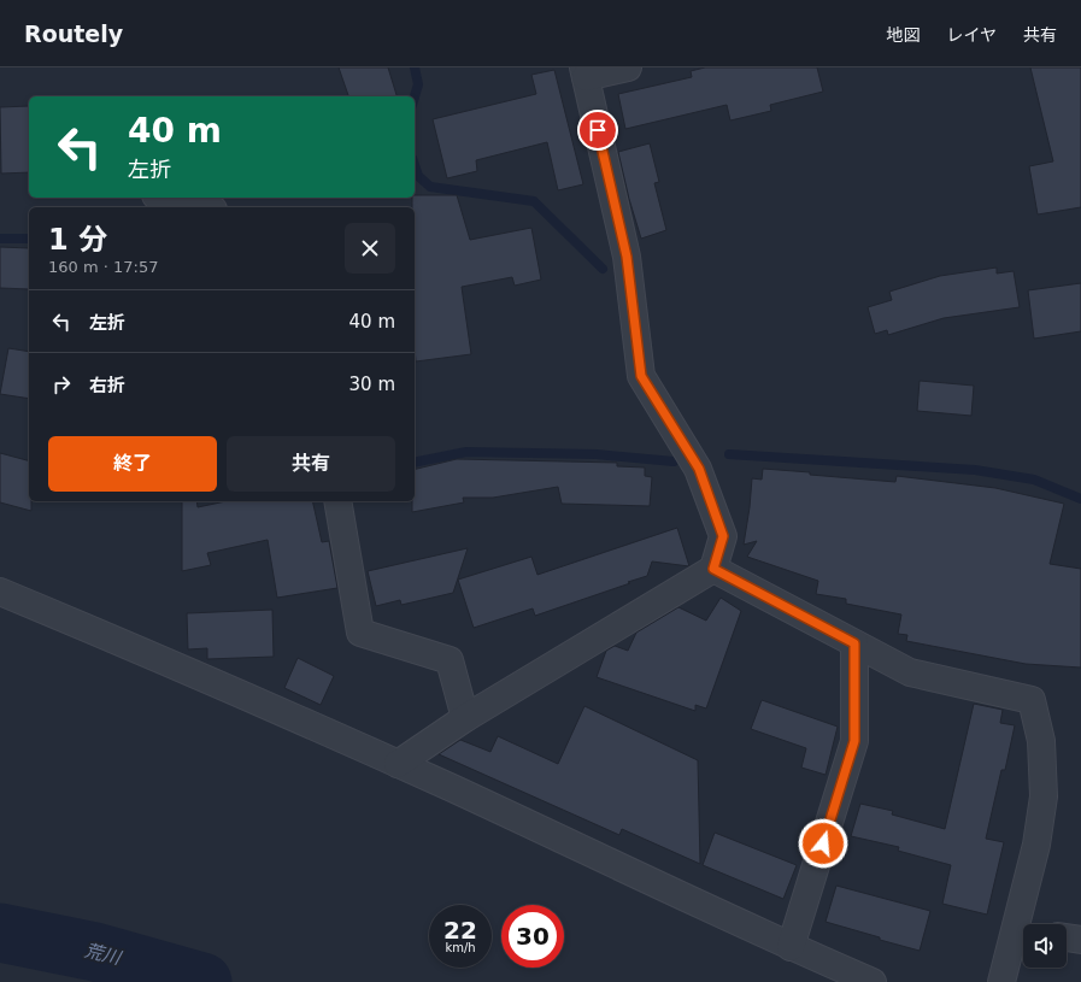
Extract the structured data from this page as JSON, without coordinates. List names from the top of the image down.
{
  "water": ["荒川"],
  "page": {
    "header": "Routely",
    "nav": ["地図", "レイヤ", "共有"],
    "turn": ["40 m", "左折"],
    "heading": ["1 分", "160 m · 17:57"],
    "list": [
      {
        "name": "左折",
        "value": "40 m"
      },
      {
        "name": "右折",
        "value": "30 m"
      }
    ],
    "buttons": ["終了", "共有"],
    "speed": "22 km/h",
    "limit": "30"
  }
}
